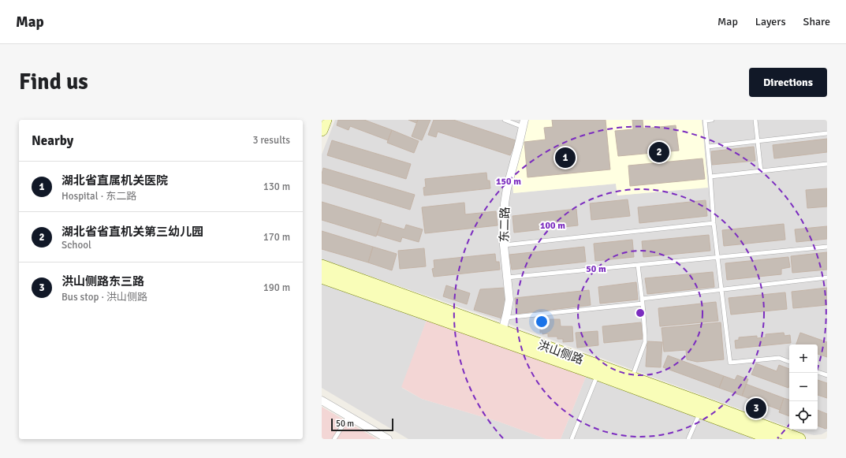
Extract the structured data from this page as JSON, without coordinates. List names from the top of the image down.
{
  "streets": {
    "main road": ["洪山侧路"],
    "street": ["东二路"]
  },
  "crossings": [
    ["东二路", "洪山侧路"]
  ],
  "scale_bar": "50 m",
  "page": {
    "header": "Map",
    "nav": ["Map", "Layers", "Share"],
    "buttons": "Directions",
    "title": "Find us",
    "heading": ["Nearby", "3 results"],
    "pins": ["2", "1", "3"],
    "list": [
      {
        "mark": "1",
        "name": "湖北省直属机关医院",
        "note": "Hospital · 东二路",
        "value": "130 m"
      },
      {
        "mark": "2",
        "name": "湖北省省直机关第三幼儿园",
        "note": "School",
        "value": "170 m"
      },
      {
        "mark": "3",
        "name": "洪山侧路东三路",
        "note": "Bus stop · 洪山侧路",
        "value": "190 m"
      }
    ],
    "map_buttons": ["+", "−"],
    "scale": "50 m"
  },
  "rings": ["150 m", "100 m", "50 m"]
}
